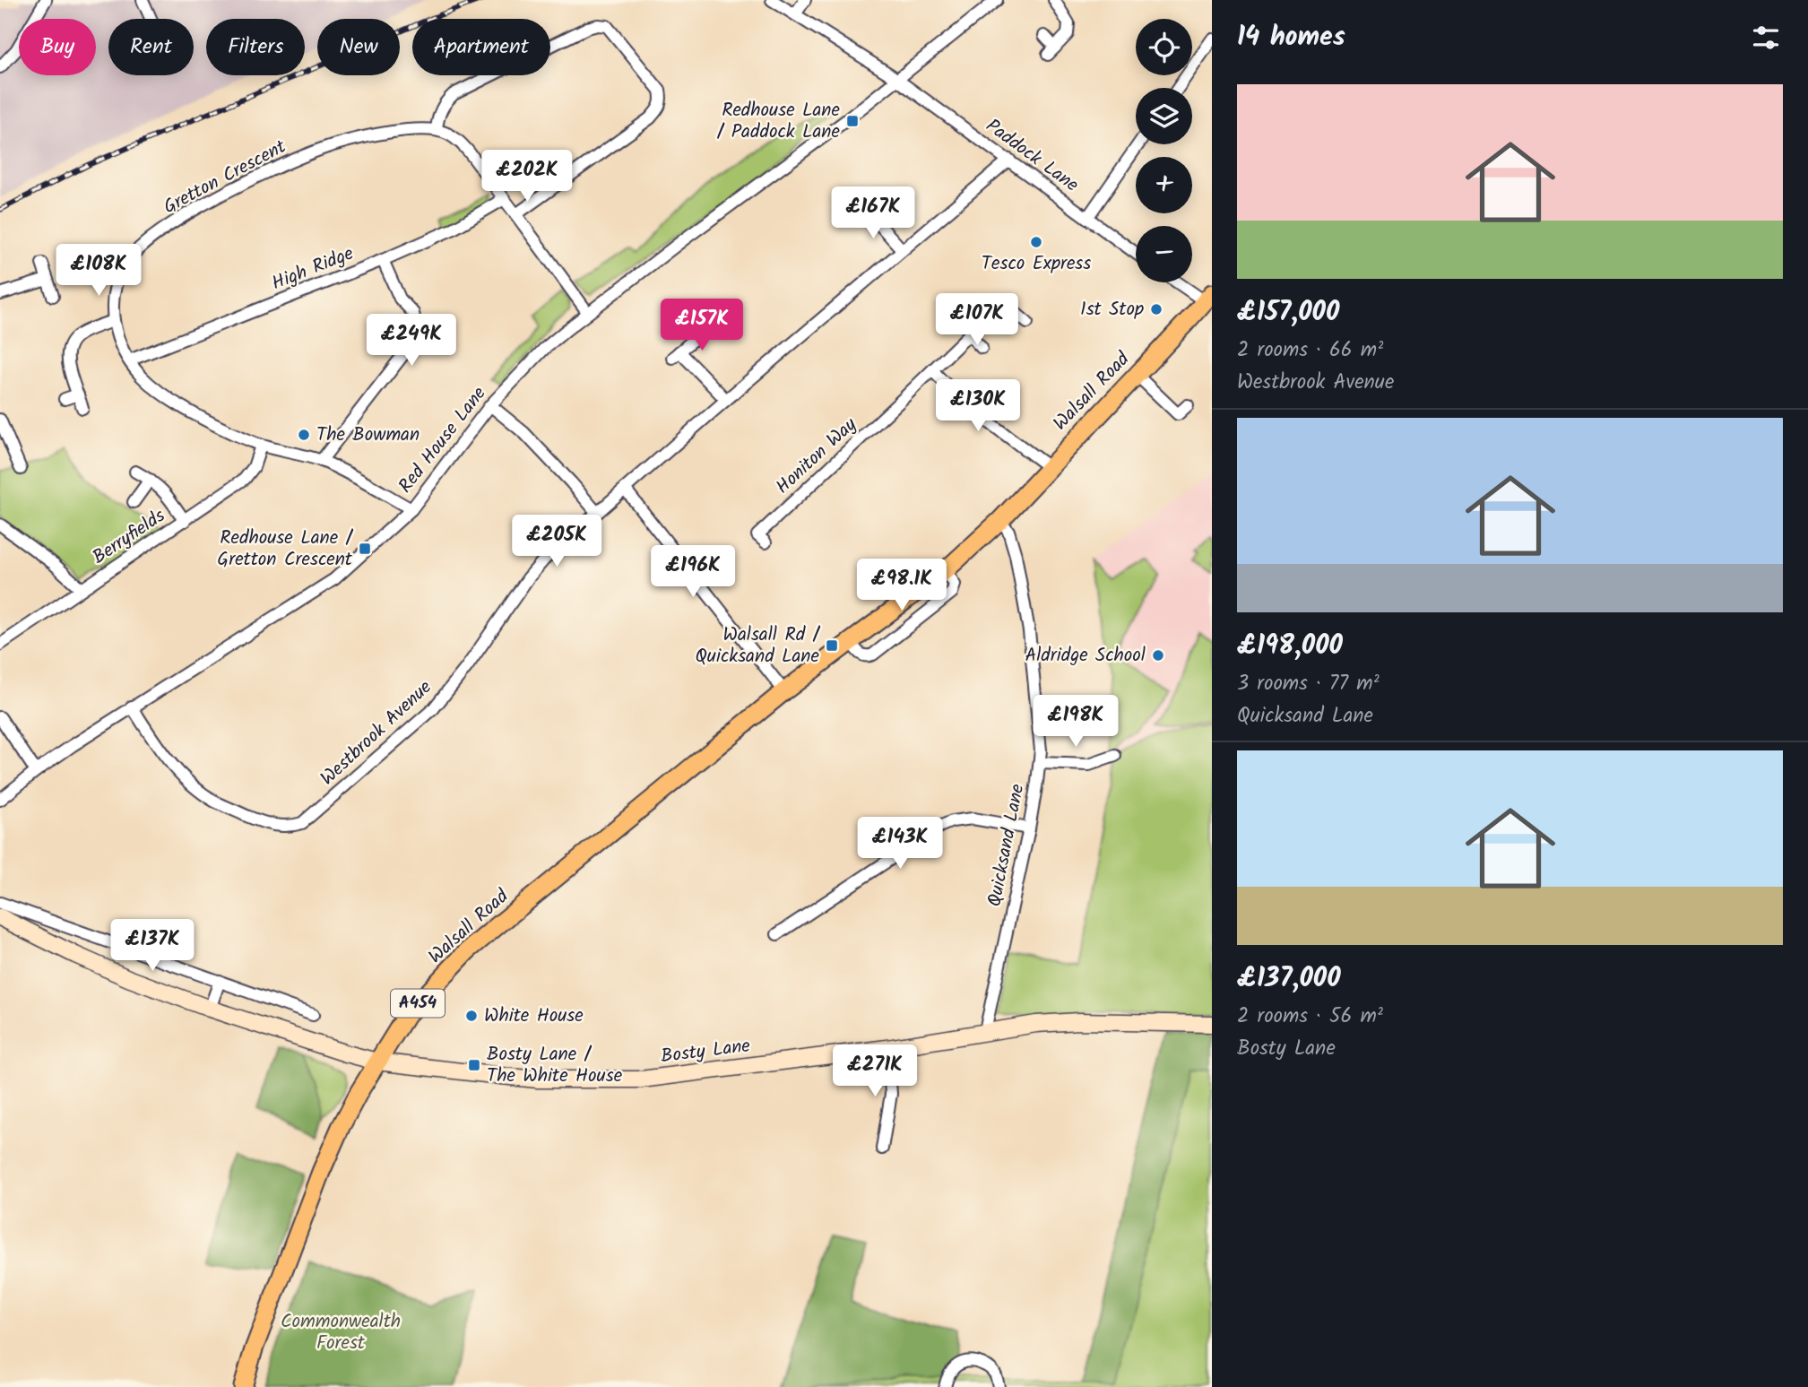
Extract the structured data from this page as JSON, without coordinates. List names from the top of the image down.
{
  "streets": {
    "main road": ["Walsall Road", "A454", "Bosty Lane"],
    "street": [
      "Paddock Lane",
      "Gretton Crescent",
      "High Ridge",
      "Red House Lane",
      "Honiton Way",
      "Berryfields",
      "Westbrook Avenue",
      "Quicksand Lane"
    ]
  },
  "crossings": [
    ["Paddock Lane", "Red House Lane"],
    ["Paddock Lane", "Westbrook Avenue"],
    ["Gretton Crescent", "High Ridge"],
    ["Gretton Crescent", "Red House Lane"],
    ["Gretton Crescent", "Berryfields"],
    ["Walsall Road", "Quicksand Lane"],
    ["Walsall Road", "Bosty Lane"],
    ["Red House Lane", "Westbrook Avenue"],
    ["Quicksand Lane", "Bosty Lane"]
  ],
  "parks": ["Commonwealth Forest"],
  "places": {
    "transit": [
      "Redhouse Lane / Paddock Lane",
      "Redhouse Lane / Gretton Crescent",
      "Walsall Rd / Quicksand Lane",
      "Bosty Lane / The White House"
    ],
    "other": [
      "Tesco Express",
      "1st Stop",
      "The Bowman",
      "Aldridge School",
      "White House"
    ]
  },
  "page": {
    "heading": "14 homes",
    "map_buttons": ["+", "−"],
    "chip": [
      "Buy",
      "Rent",
      "Filters",
      "New",
      "Apartment"
    ],
    "list": [
      {
        "name": "£157,000",
        "note": "2 rooms · 66 m² · Westbrook Avenue"
      },
      {
        "name": "£198,000",
        "note": "3 rooms · 77 m² · Quicksand Lane"
      },
      {
        "name": "£137,000",
        "note": "2 rooms · 56 m² · Bosty Lane"
      }
    ],
    "price": [
      "£202K",
      "£167K",
      "£108K",
      "£107K",
      "£157K",
      "£249K",
      "£130K",
      "£205K",
      "£196K",
      "£98.1K",
      "£198K",
      "£143K",
      "£137K",
      "£271K"
    ]
  }
}
